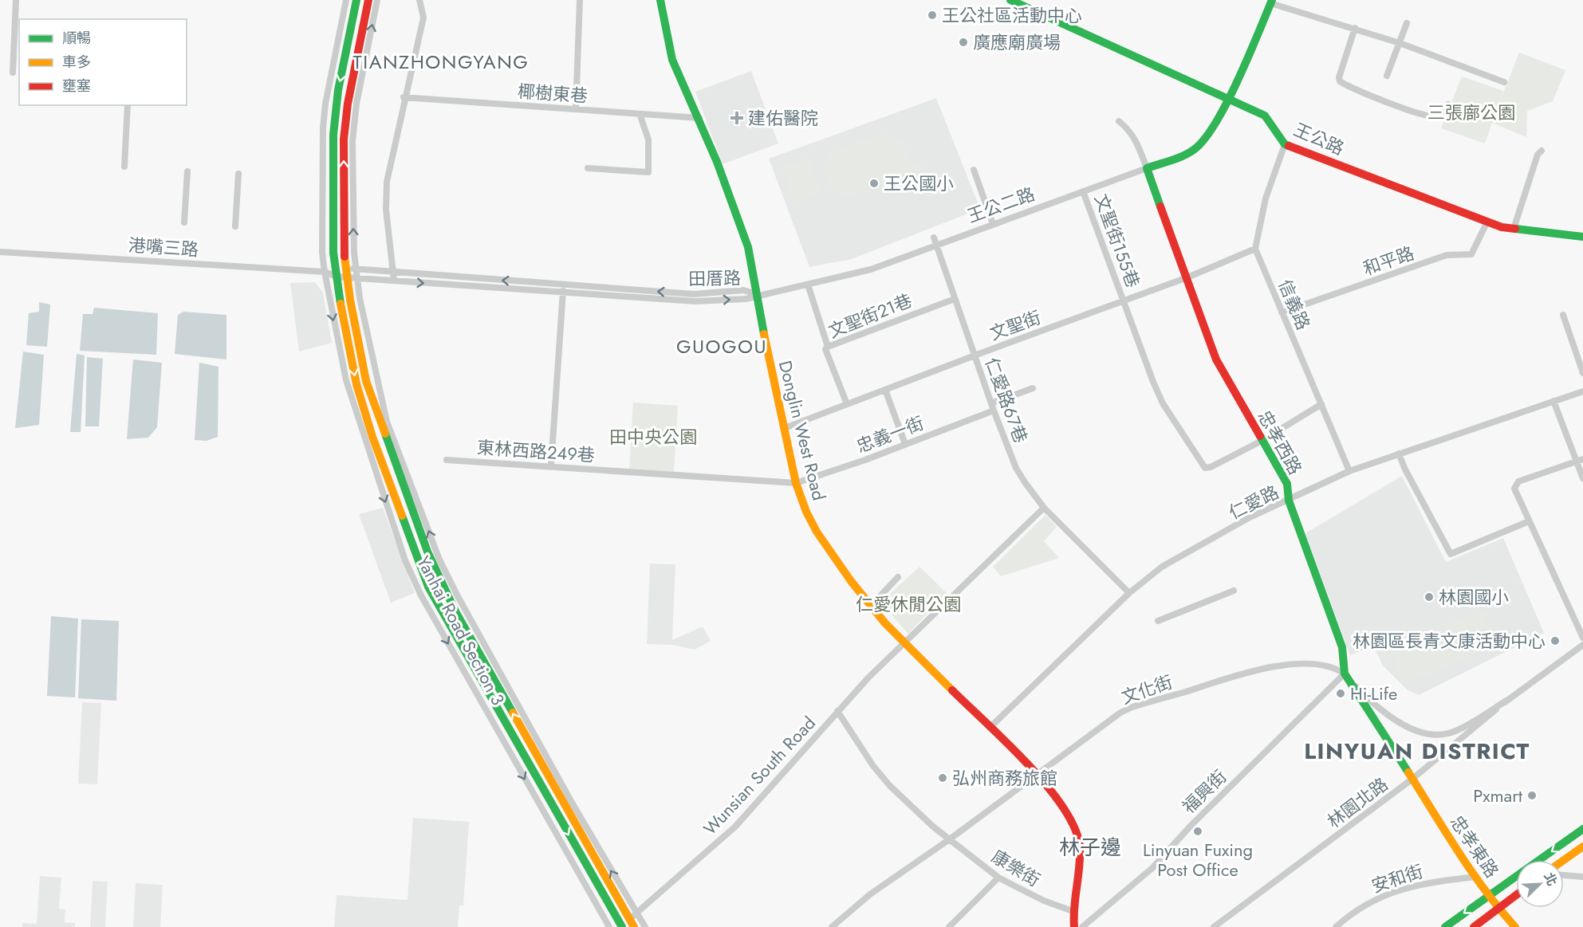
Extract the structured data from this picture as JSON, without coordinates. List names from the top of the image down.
{
  "streets": {
    "street": [
      "椰樹東巷",
      "王公路",
      "王公二路",
      "文聖街155巷",
      "港嘴三路",
      "和平路",
      "田厝路",
      "信義路",
      "文聖街21巷",
      "文聖街",
      "仁愛路67巷",
      "Donglin West Road",
      "忠義一街",
      "忠孝西路",
      "東林西路249巷",
      "仁愛路",
      "Yanhai Road Section 3",
      "文化街",
      "Wunsian South Road",
      "福興街",
      "林園北路",
      "忠孝東路",
      "康樂街",
      "安和街"
    ]
  },
  "crossings": [
    ["椰樹東巷", "Donglin West Road"],
    ["王公路", "王公二路"],
    ["王公路", "和平路"],
    ["王公二路", "文聖街155巷"],
    ["王公二路", "田厝路"],
    ["王公二路", "仁愛路67巷"],
    ["王公二路", "Donglin West Road"],
    ["王公二路", "忠孝西路"],
    ["文聖街155巷", "文聖街"],
    ["文聖街155巷", "忠孝西路"],
    ["港嘴三路", "田厝路"],
    ["港嘴三路", "Yanhai Road Section 3"],
    ["和平路", "信義路"],
    ["田厝路", "Donglin West Road"],
    ["田厝路", "Yanhai Road Section 3"],
    ["信義路", "文聖街"],
    ["信義路", "仁愛路"],
    ["文聖街21巷", "文聖街"],
    ["文聖街21巷", "仁愛路67巷"],
    ["文聖街", "仁愛路67巷"],
    ["文聖街", "Donglin West Road"],
    ["文聖街", "忠孝西路"],
    ["仁愛路67巷", "忠義一街"],
    ["仁愛路67巷", "仁愛路"],
    ["仁愛路67巷", "Wunsian South Road"],
    ["Donglin West Road", "忠義一街"],
    ["Donglin West Road", "東林西路249巷"],
    ["Donglin West Road", "仁愛路"],
    ["Donglin West Road", "文化街"],
    ["Donglin West Road", "Wunsian South Road"],
    ["Donglin West Road", "康樂街"],
    ["忠義一街", "東林西路249巷"],
    ["忠孝西路", "仁愛路"],
    ["忠孝西路", "文化街"],
    ["忠孝西路", "福興街"],
    ["忠孝西路", "林園北路"],
    ["忠孝西路", "忠孝東路"],
    ["Yanhai Road Section 3", "Wunsian South Road"],
    ["文化街", "福興街"],
    ["文化街", "康樂街"],
    ["Wunsian South Road", "康樂街"],
    ["林園北路", "忠孝東路"],
    ["忠孝東路", "安和街"]
  ],
  "districts": [
    "TIANZHONGYANG",
    "GUOGOU",
    "LINYUAN DISTRICT",
    "林子邊"
  ],
  "parks": ["三張廍公園", "田中央公園", "仁愛休閒公園"],
  "places": {
    "other": [
      "王公社區活動中心",
      "廣應廟廣場",
      "王公國小",
      "林園國小",
      "林園區長青文康活動中心",
      "Hi-Life",
      "弘州商務旅館",
      "Pxmart",
      "Linyuan Fuxing Post Office"
    ],
    "health": ["建佑醫院"]
  },
  "legend": ["順暢", "車多", "壅塞"],
  "north": "top right"
}
